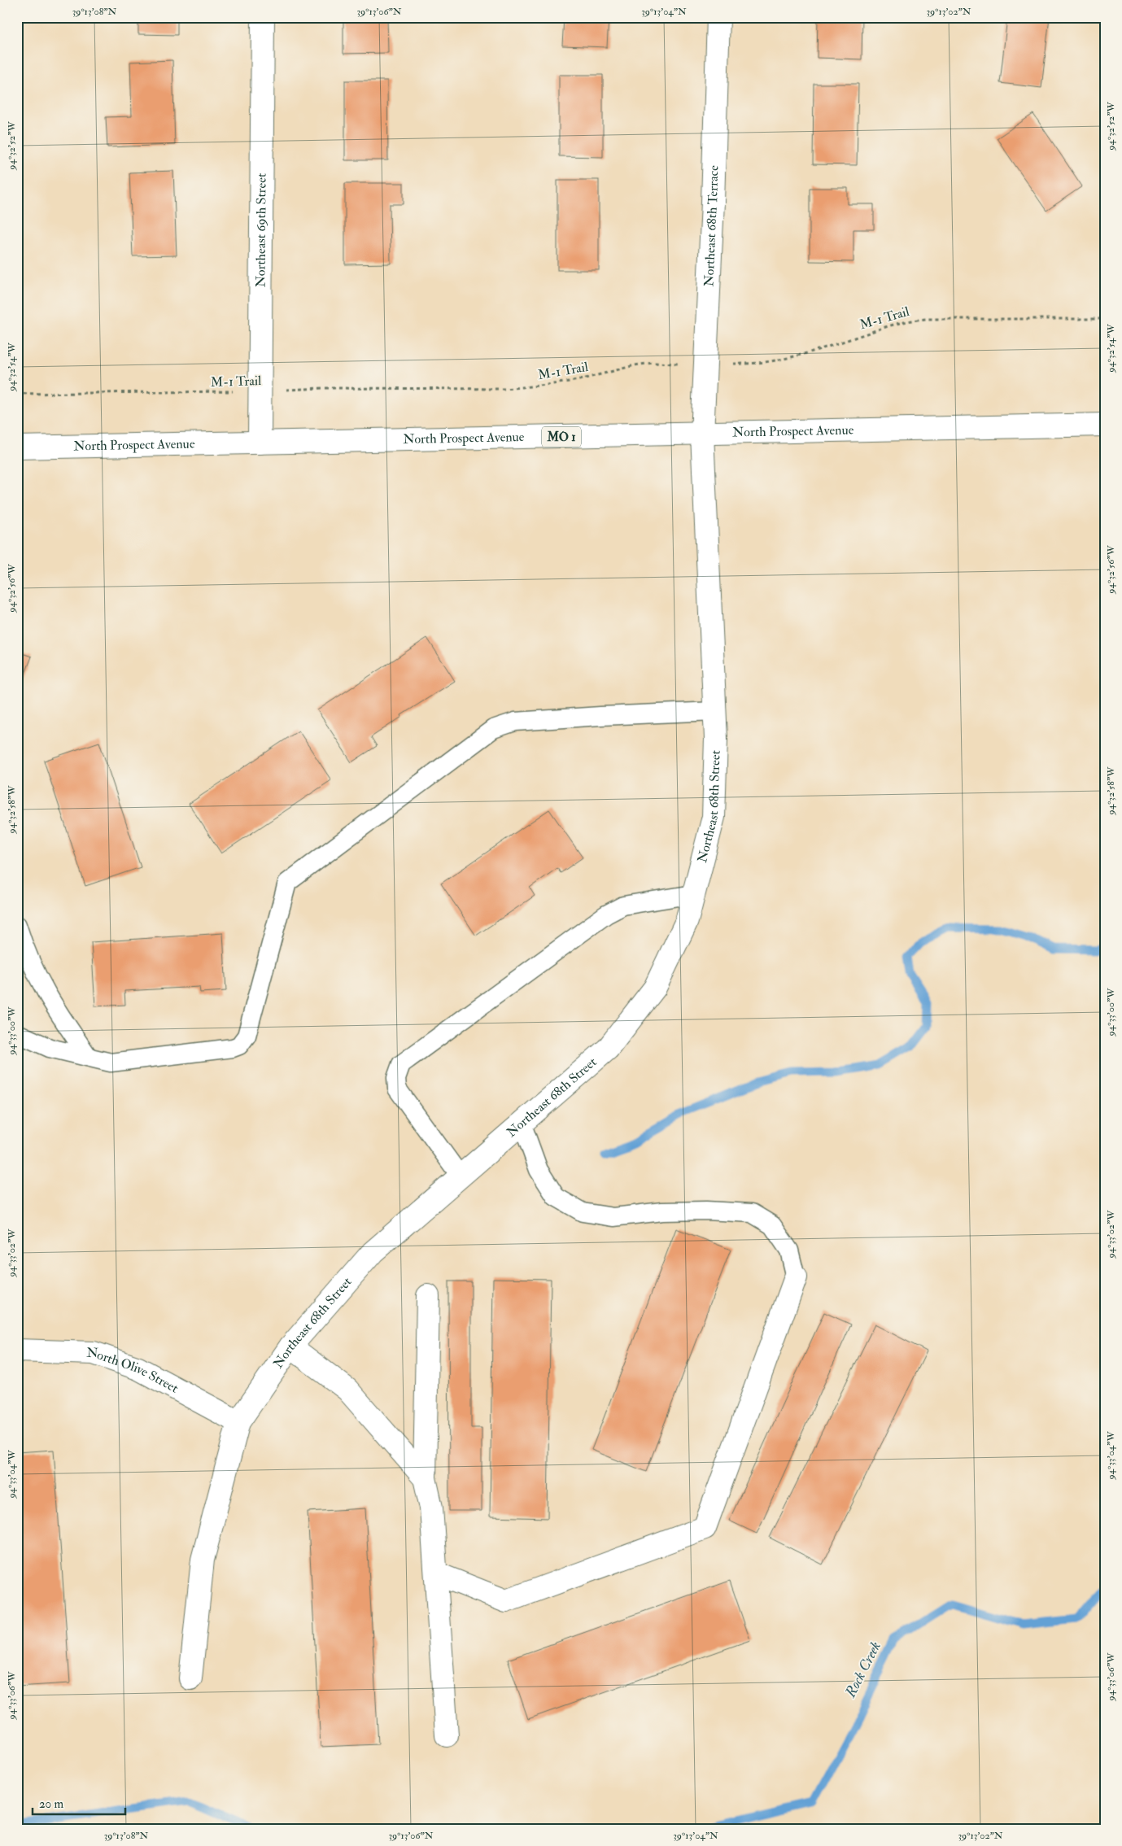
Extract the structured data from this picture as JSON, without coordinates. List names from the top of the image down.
{
  "streets": {
    "street": [
      "Northeast 68th Terrace",
      "Northeast 69th Street",
      "North Prospect Avenue",
      "MO 1",
      "Northeast 68th Street",
      "North Olive Street"
    ],
    "path": ["M-1 Trail"]
  },
  "crossings": [
    ["Northeast 68th Terrace", "M-1 Trail"],
    ["Northeast 68th Terrace", "North Prospect Avenue"],
    ["Northeast 68th Terrace", "Northeast 68th Street"],
    ["Northeast 69th Street", "M-1 Trail"],
    ["Northeast 69th Street", "North Prospect Avenue"],
    ["North Prospect Avenue", "Northeast 68th Street"],
    ["Northeast 68th Street", "North Olive Street"]
  ],
  "water": ["Rock Creek"],
  "scale_bar": "20 m",
  "coordinates": [
    "39°13'08\"N",
    "39°13'06\"N",
    "39°13'04\"N",
    "39°13'02\"N",
    "94°32'52\"W",
    "94°32'54\"W",
    "94°32'56\"W",
    "94°32'58\"W",
    "94°33'00\"W",
    "94°33'02\"W",
    "94°33'04\"W",
    "94°33'06\"W"
  ]
}
